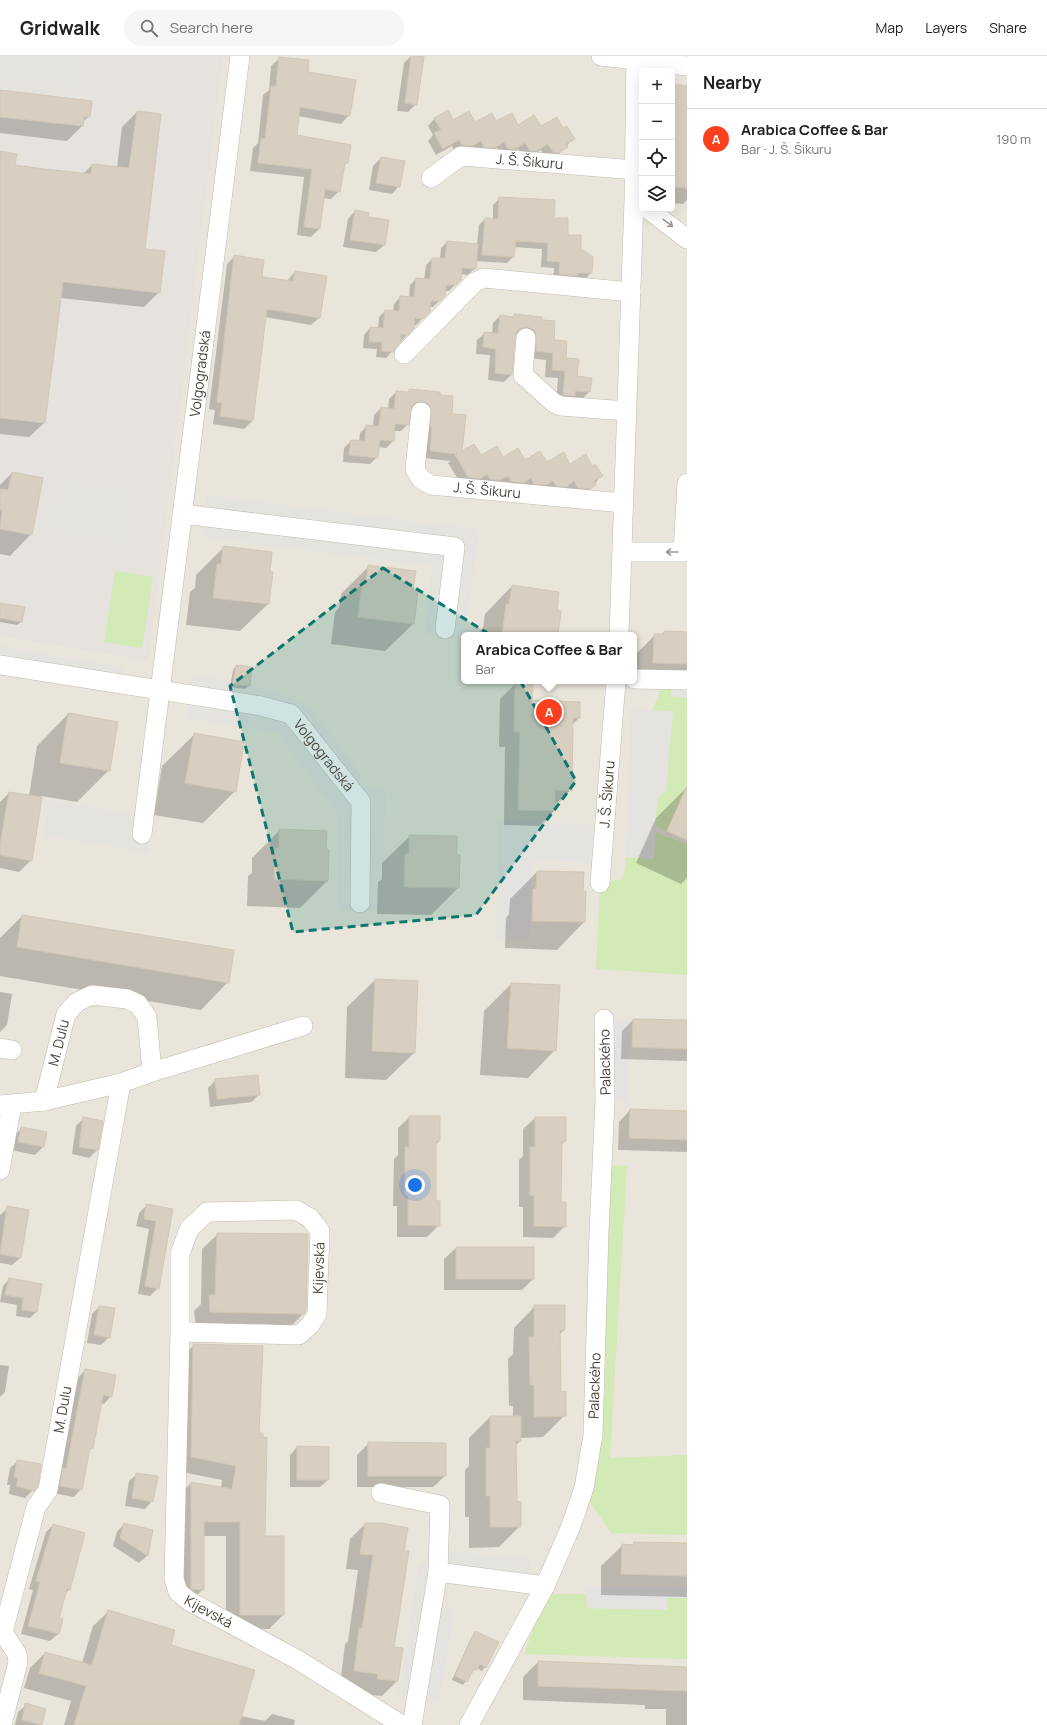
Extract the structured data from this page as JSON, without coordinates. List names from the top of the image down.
{
  "streets": {
    "street": [
      "J. Š. Šikuru",
      "Volgogradská",
      "M. Dulu",
      "Palackého",
      "Kijevská"
    ]
  },
  "page": {
    "header": "Gridwalk",
    "search": "Search here",
    "nav": ["Map", "Layers", "Share"],
    "heading": "Nearby",
    "map_buttons": ["+", "−"],
    "list": [
      {
        "mark": "A",
        "name": "Arabica Coffee & Bar",
        "note": "Bar · J. Š. Šikuru",
        "value": "190 m"
      }
    ],
    "popup": ["Arabica Coffee & Bar", "Bar"],
    "pins": "A"
  }
}
